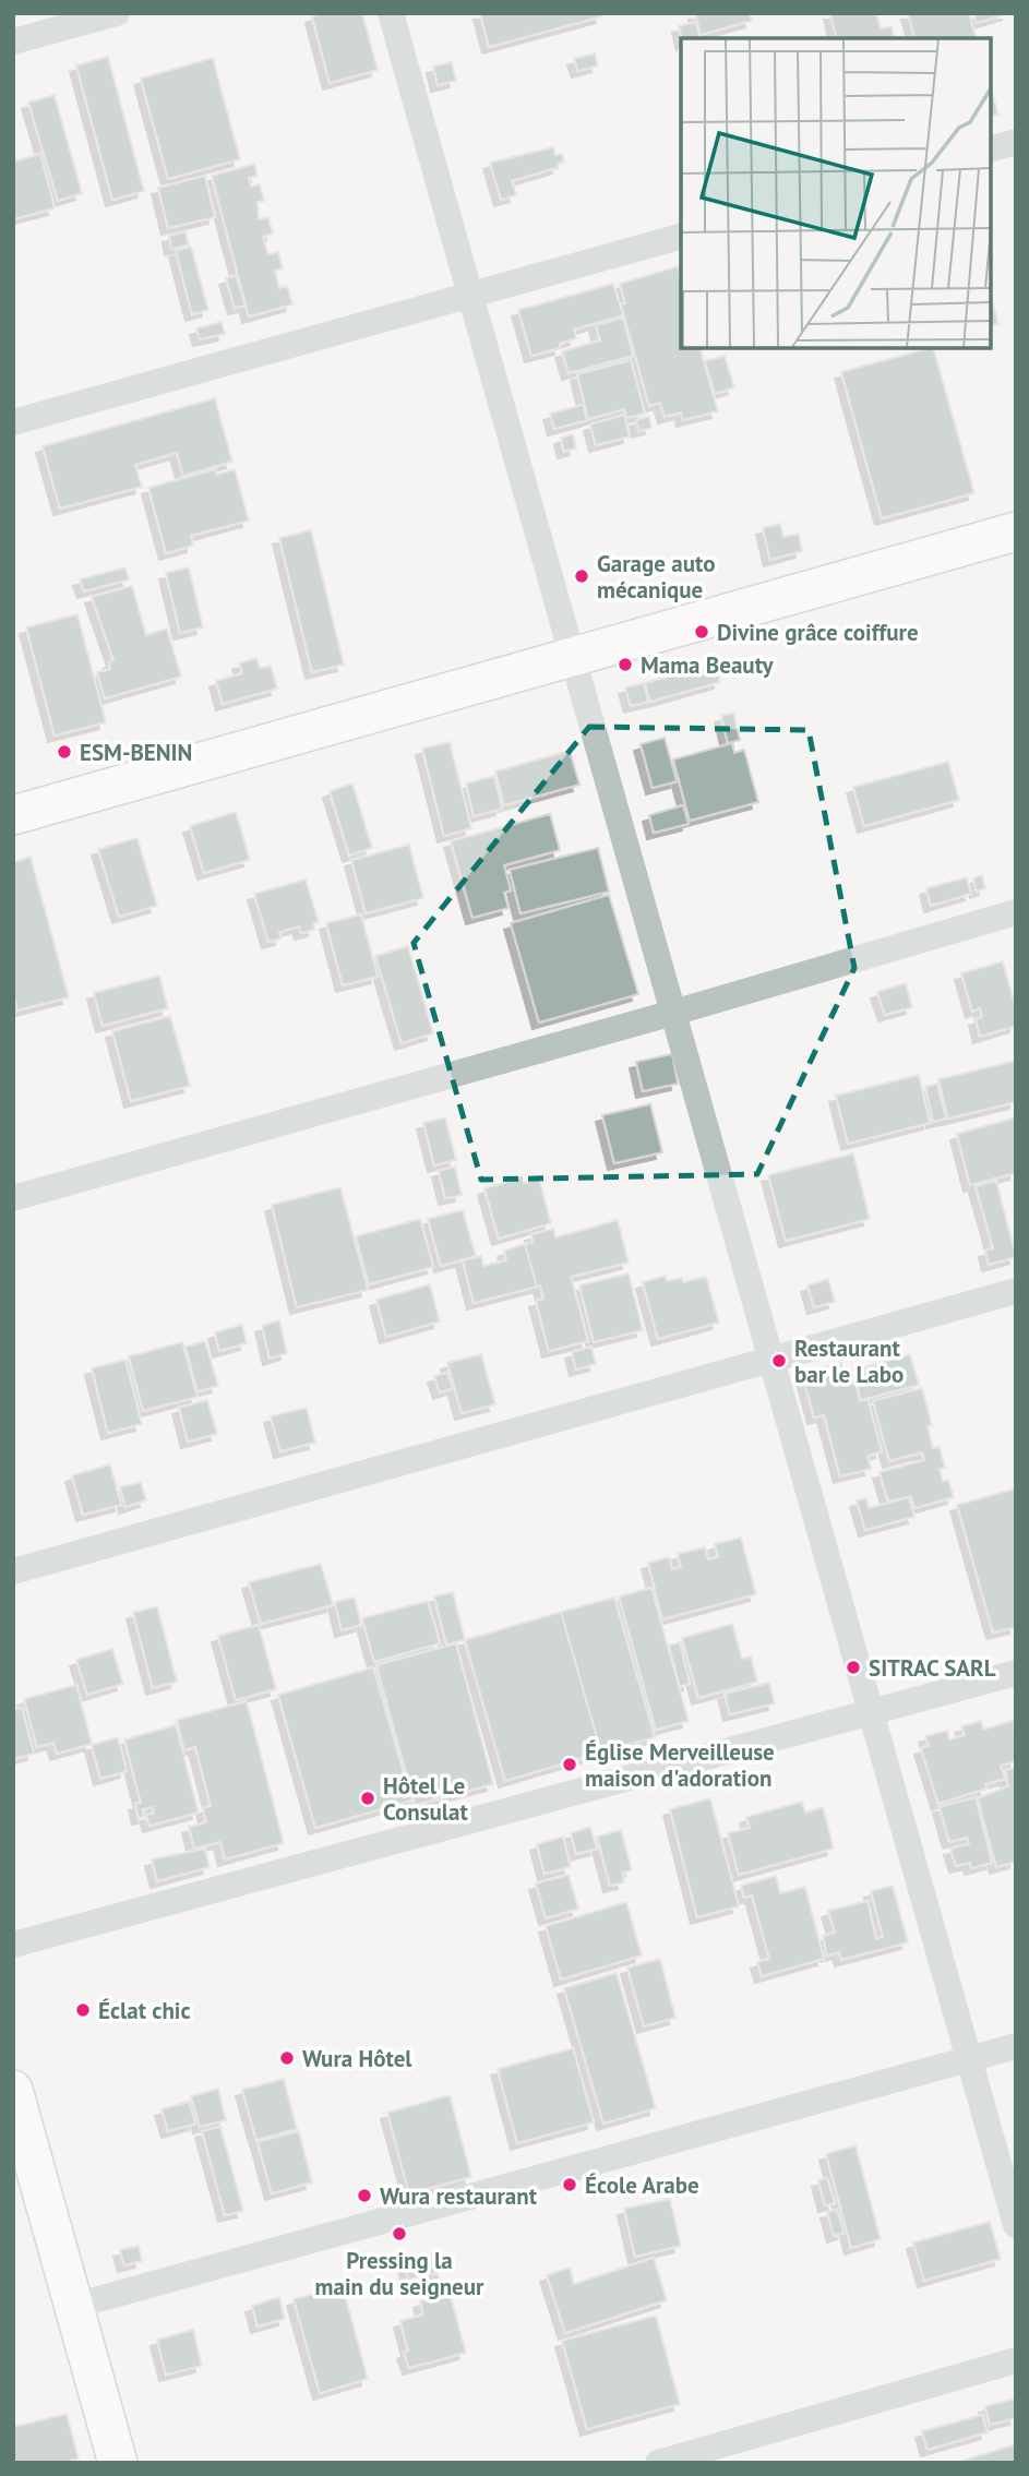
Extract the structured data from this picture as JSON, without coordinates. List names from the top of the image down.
{
  "places": [
    "Garage auto mécanique",
    "Divine grâce coiffure",
    "Mama Beauty",
    "ESM-BENIN",
    "Restaurant bar le Labo",
    "SITRAC SARL",
    "Église Merveilleuse maison d'adoration",
    "Hôtel Le Consulat",
    "Éclat chic",
    "Wura Hôtel",
    "École Arabe",
    "Wura restaurant",
    "Pressing la main du seigneur"
  ]
}
